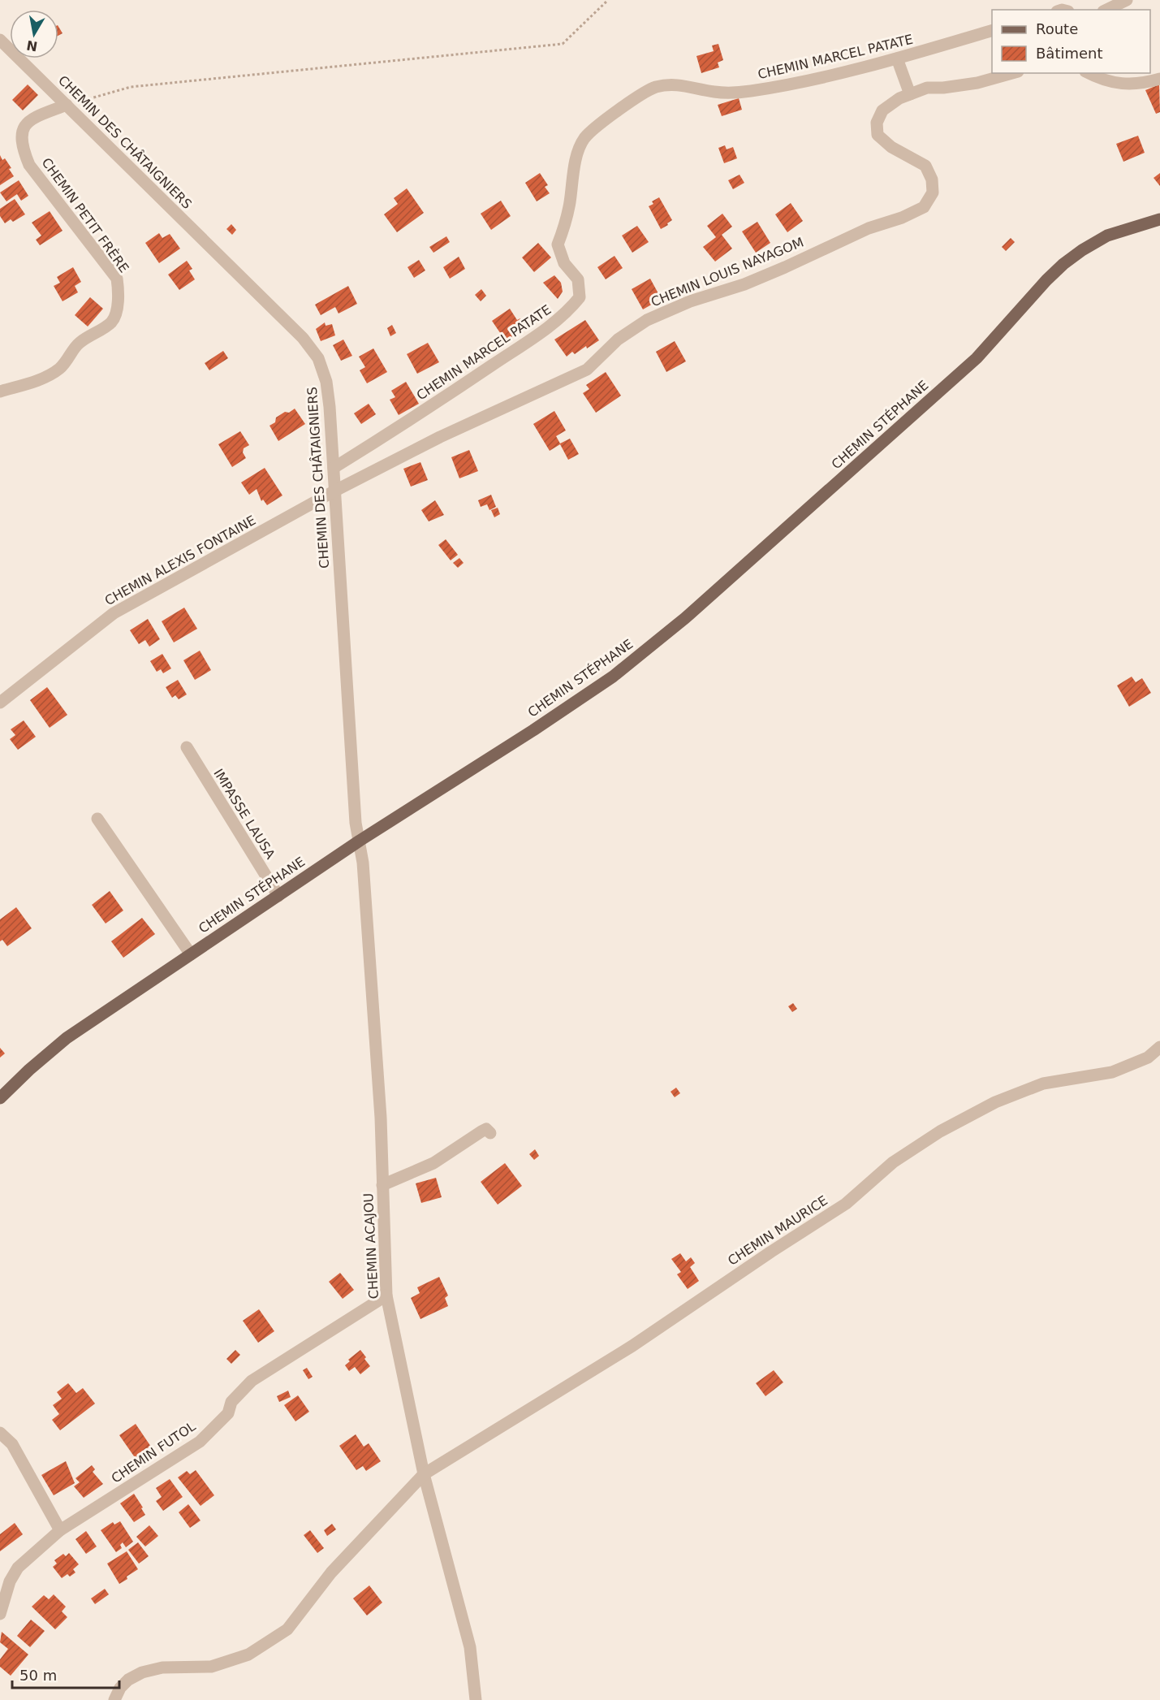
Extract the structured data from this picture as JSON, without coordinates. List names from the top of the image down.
{
  "streets": {
    "main road": ["CHEMIN STÉPHANE"],
    "street": [
      "CHEMIN MARCEL PATATE",
      "CHEMIN DES CHÂTAIGNIERS",
      "CHEMIN PETIT FRÈRE",
      "CHEMIN LOUIS NAYAGOM",
      "CHEMIN ALEXIS FONTAINE",
      "IMPASSE LAUSA",
      "CHEMIN MAURICE",
      "CHEMIN ACAJOU",
      "CHEMIN FUTOL"
    ]
  },
  "crossings": [
    ["CHEMIN MARCEL PATATE", "CHEMIN DES CHÂTAIGNIERS"],
    ["CHEMIN DES CHÂTAIGNIERS", "CHEMIN PETIT FRÈRE"],
    ["CHEMIN DES CHÂTAIGNIERS", "CHEMIN LOUIS NAYAGOM"],
    ["CHEMIN DES CHÂTAIGNIERS", "CHEMIN STÉPHANE"],
    ["CHEMIN DES CHÂTAIGNIERS", "CHEMIN ALEXIS FONTAINE"],
    ["CHEMIN DES CHÂTAIGNIERS", "CHEMIN ACAJOU"],
    ["CHEMIN LOUIS NAYAGOM", "CHEMIN ALEXIS FONTAINE"],
    ["CHEMIN STÉPHANE", "IMPASSE LAUSA"],
    ["CHEMIN STÉPHANE", "CHEMIN ACAJOU"],
    ["CHEMIN MAURICE", "CHEMIN ACAJOU"],
    ["CHEMIN ACAJOU", "CHEMIN FUTOL"]
  ],
  "legend": ["Route", "Bâtiment"],
  "scale_bar": "50 m",
  "north": "bottom"
}
